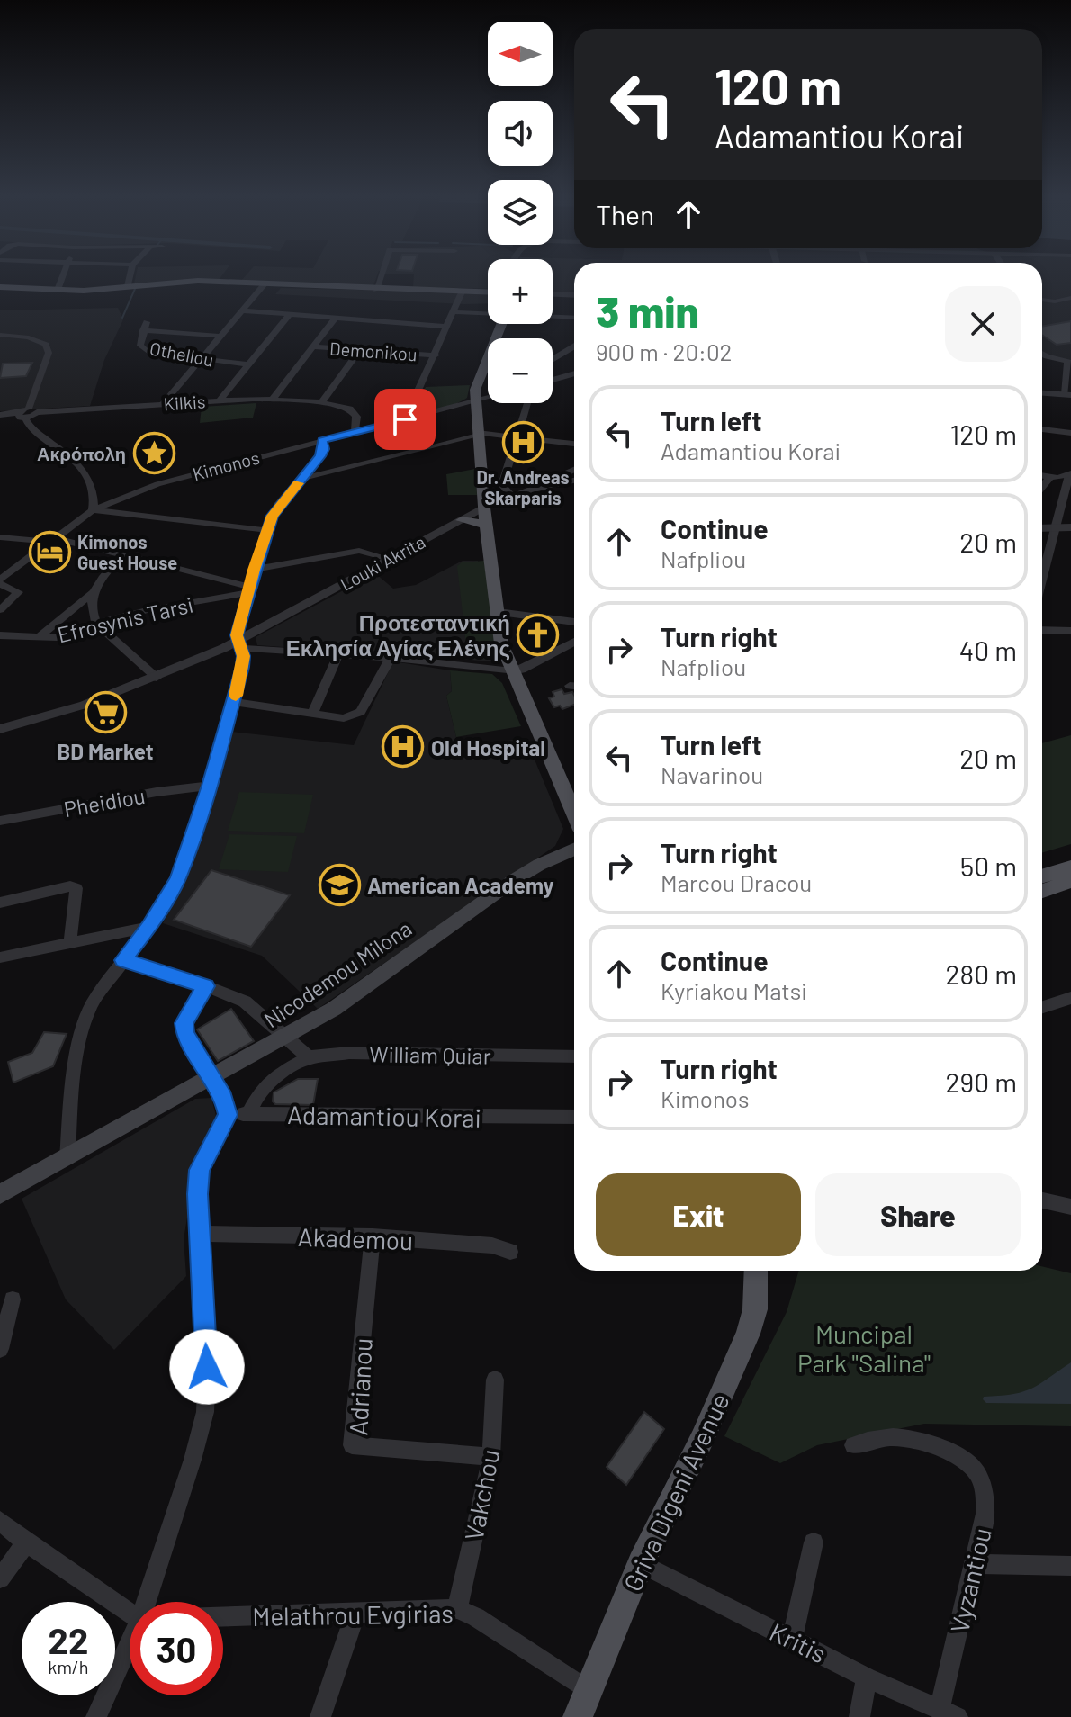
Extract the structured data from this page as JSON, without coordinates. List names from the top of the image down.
{
  "streets": {
    "main road": ["Nicodemou Milona", "Griva Digeni Avenue"],
    "street": [
      "Demonikou",
      "Othellou",
      "Kilkis",
      "Kimonos",
      "Louki Akrita",
      "Efrosynis Tarsi",
      "Pheidiou",
      "William Quiar",
      "Adamantiou Korai",
      "Akademou",
      "Adrianou",
      "Vakchou",
      "Vyzantiou",
      "Melathrou Evgirias",
      "Kritis"
    ]
  },
  "crossings": [
    ["Kilkis", "Kimonos"],
    ["Akademou", "Adrianou"],
    ["Adrianou", "Vakchou"],
    ["Griva Digeni Avenue", "Melathrou Evgirias"],
    ["Griva Digeni Avenue", "Kritis"],
    ["Vakchou", "Melathrou Evgirias"],
    ["Vyzantiou", "Kritis"]
  ],
  "parks": ["Muncipal Park \"Salina\""],
  "places": {
    "hospital": ["Dr. Andreas Skarparis", "Old Hospital"],
    "place": ["Ακρόπολη"],
    "hotel": ["Kimonos Guest House"],
    "church": ["Προτεσταντική Εκλησία Αγίας Ελένης"],
    "supermarket": ["BD Market"],
    "school or university": ["American Academy"]
  },
  "north": "left",
  "page": {
    "map_buttons": ["+", "−"],
    "turn": ["120 m", "Adamantiou Korai"],
    "then": "Then",
    "heading": ["3 min", "900 m · 20:02"],
    "list": [
      {
        "name": "Turn left",
        "note": "Adamantiou Korai",
        "value": "120 m"
      },
      {
        "name": "Continue",
        "note": "Nafpliou",
        "value": "20 m"
      },
      {
        "name": "Turn right",
        "note": "Nafpliou",
        "value": "40 m"
      },
      {
        "name": "Turn left",
        "note": "Navarinou",
        "value": "20 m"
      },
      {
        "name": "Turn right",
        "note": "Marcou Dracou",
        "value": "50 m"
      },
      {
        "name": "Continue",
        "note": "Kyriakou Matsi",
        "value": "280 m"
      },
      {
        "name": "Turn right",
        "note": "Kimonos",
        "value": "290 m"
      }
    ],
    "buttons": ["Exit", "Share"],
    "speed": "22 km/h",
    "limit": "30"
  }
}
